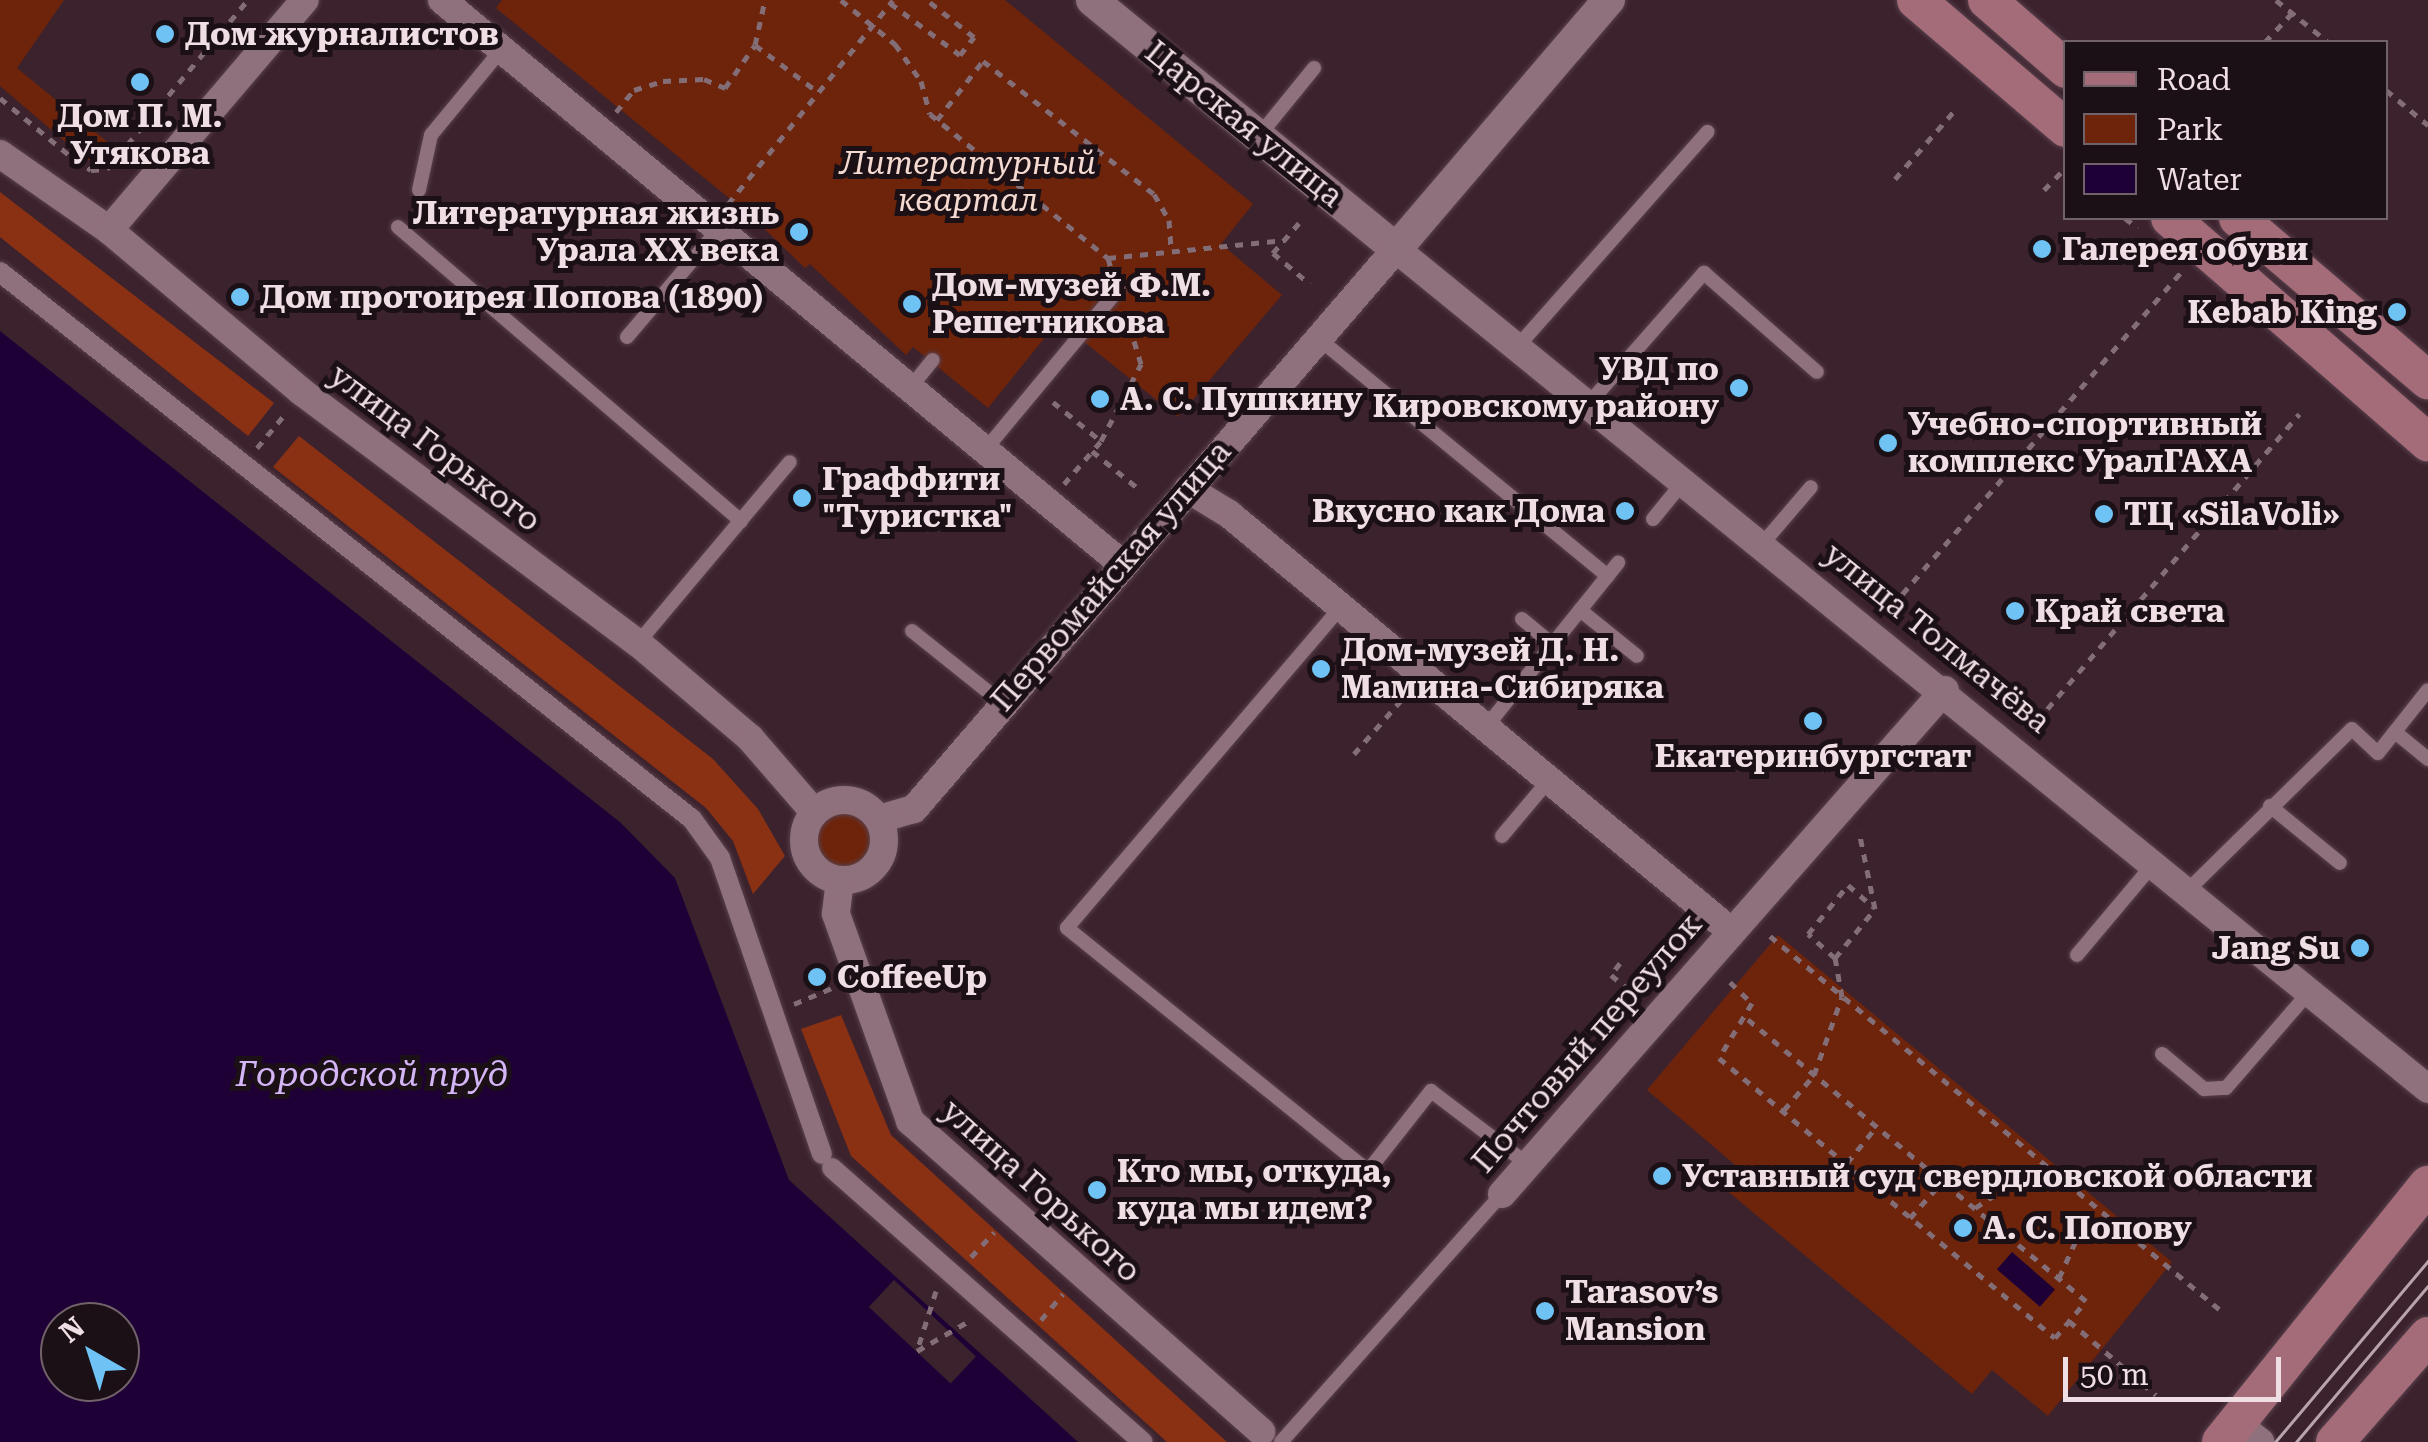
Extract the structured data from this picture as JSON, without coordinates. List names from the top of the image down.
{
  "streets": {
    "street": [
      "Царская улица",
      "улица Горького",
      "Первомайская улица",
      "улица Толмачёва",
      "Почтовый переулок"
    ]
  },
  "crossings": [
    ["Царская улица", "Первомайская улица"],
    ["Царская улица", "улица Толмачёва"],
    ["улица Горького", "Первомайская улица"],
    ["улица Горького", "Почтовый переулок"],
    ["Первомайская улица", "улица Толмачёва"],
    ["улица Толмачёва", "Почтовый переулок"]
  ],
  "water": ["Городской пруд"],
  "parks": ["Литературный квартал"],
  "places": [
    "Дом журналистов",
    "Дом П. М. Утякова",
    "Литературная жизнь Урала XX века",
    "Галерея обуви",
    "Дом протоирея Попова (1890)",
    "Дом-музей Ф.М. Решетникова",
    "Kebab King",
    "УВД по Кировскому району",
    "А. С. Пушкину",
    "Учебно-спортивный комплекс УралГАХА",
    "Граффити \"Туристка\"",
    "Вкусно как Дома",
    "ТЦ «SilaVoli»",
    "Край света",
    "Дом-музей Д. Н. Мамина-Сибиряка",
    "Екатеринбургстат",
    "Jang Su",
    "CoffeeUp",
    "Уставный суд свердловской области",
    "Кто мы, откуда, куда мы идем?",
    "А. С. Попову",
    "Tarasov’s Mansion"
  ],
  "legend": ["Road", "Park", "Water"],
  "scale_bar": "50 m",
  "north": "top left"
}
